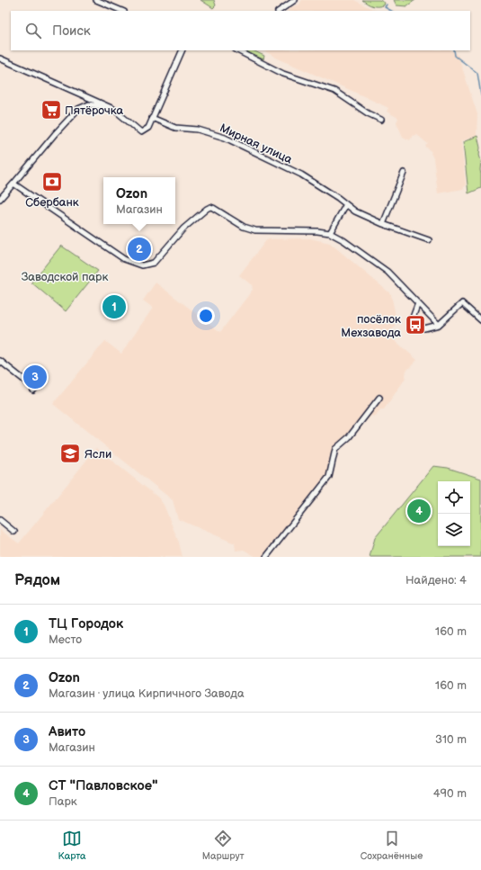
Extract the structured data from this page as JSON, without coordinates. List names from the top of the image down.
{
  "streets": {
    "street": ["Мирная улица"]
  },
  "parks": ["Заводской парк"],
  "places": {
    "supermarket": ["Пятёрочка"],
    "bank": ["Сбербанк"],
    "bus stop": ["посёлок Мехзавода"],
    "school or university": ["Ясли"]
  },
  "page": {
    "search": "Поиск",
    "popup": ["Ozon", "Магазин"],
    "pins": [
      "2",
      "1",
      "3",
      "4"
    ],
    "heading": ["Рядом", "Найдено: 4"],
    "list": [
      {
        "mark": "1",
        "name": "ТЦ Городок",
        "note": "Место",
        "value": "160 m"
      },
      {
        "mark": "2",
        "name": "Ozon",
        "note": "Магазин · улица Кирпичного Завода",
        "value": "160 m"
      },
      {
        "mark": "3",
        "name": "Авито",
        "note": "Магазин",
        "value": "310 m"
      },
      {
        "mark": "4",
        "name": "СТ \"Павловское\"",
        "note": "Парк",
        "value": "490 m"
      }
    ],
    "nav": ["Карта", "Маршрут", "Сохранённые"]
  }
}
